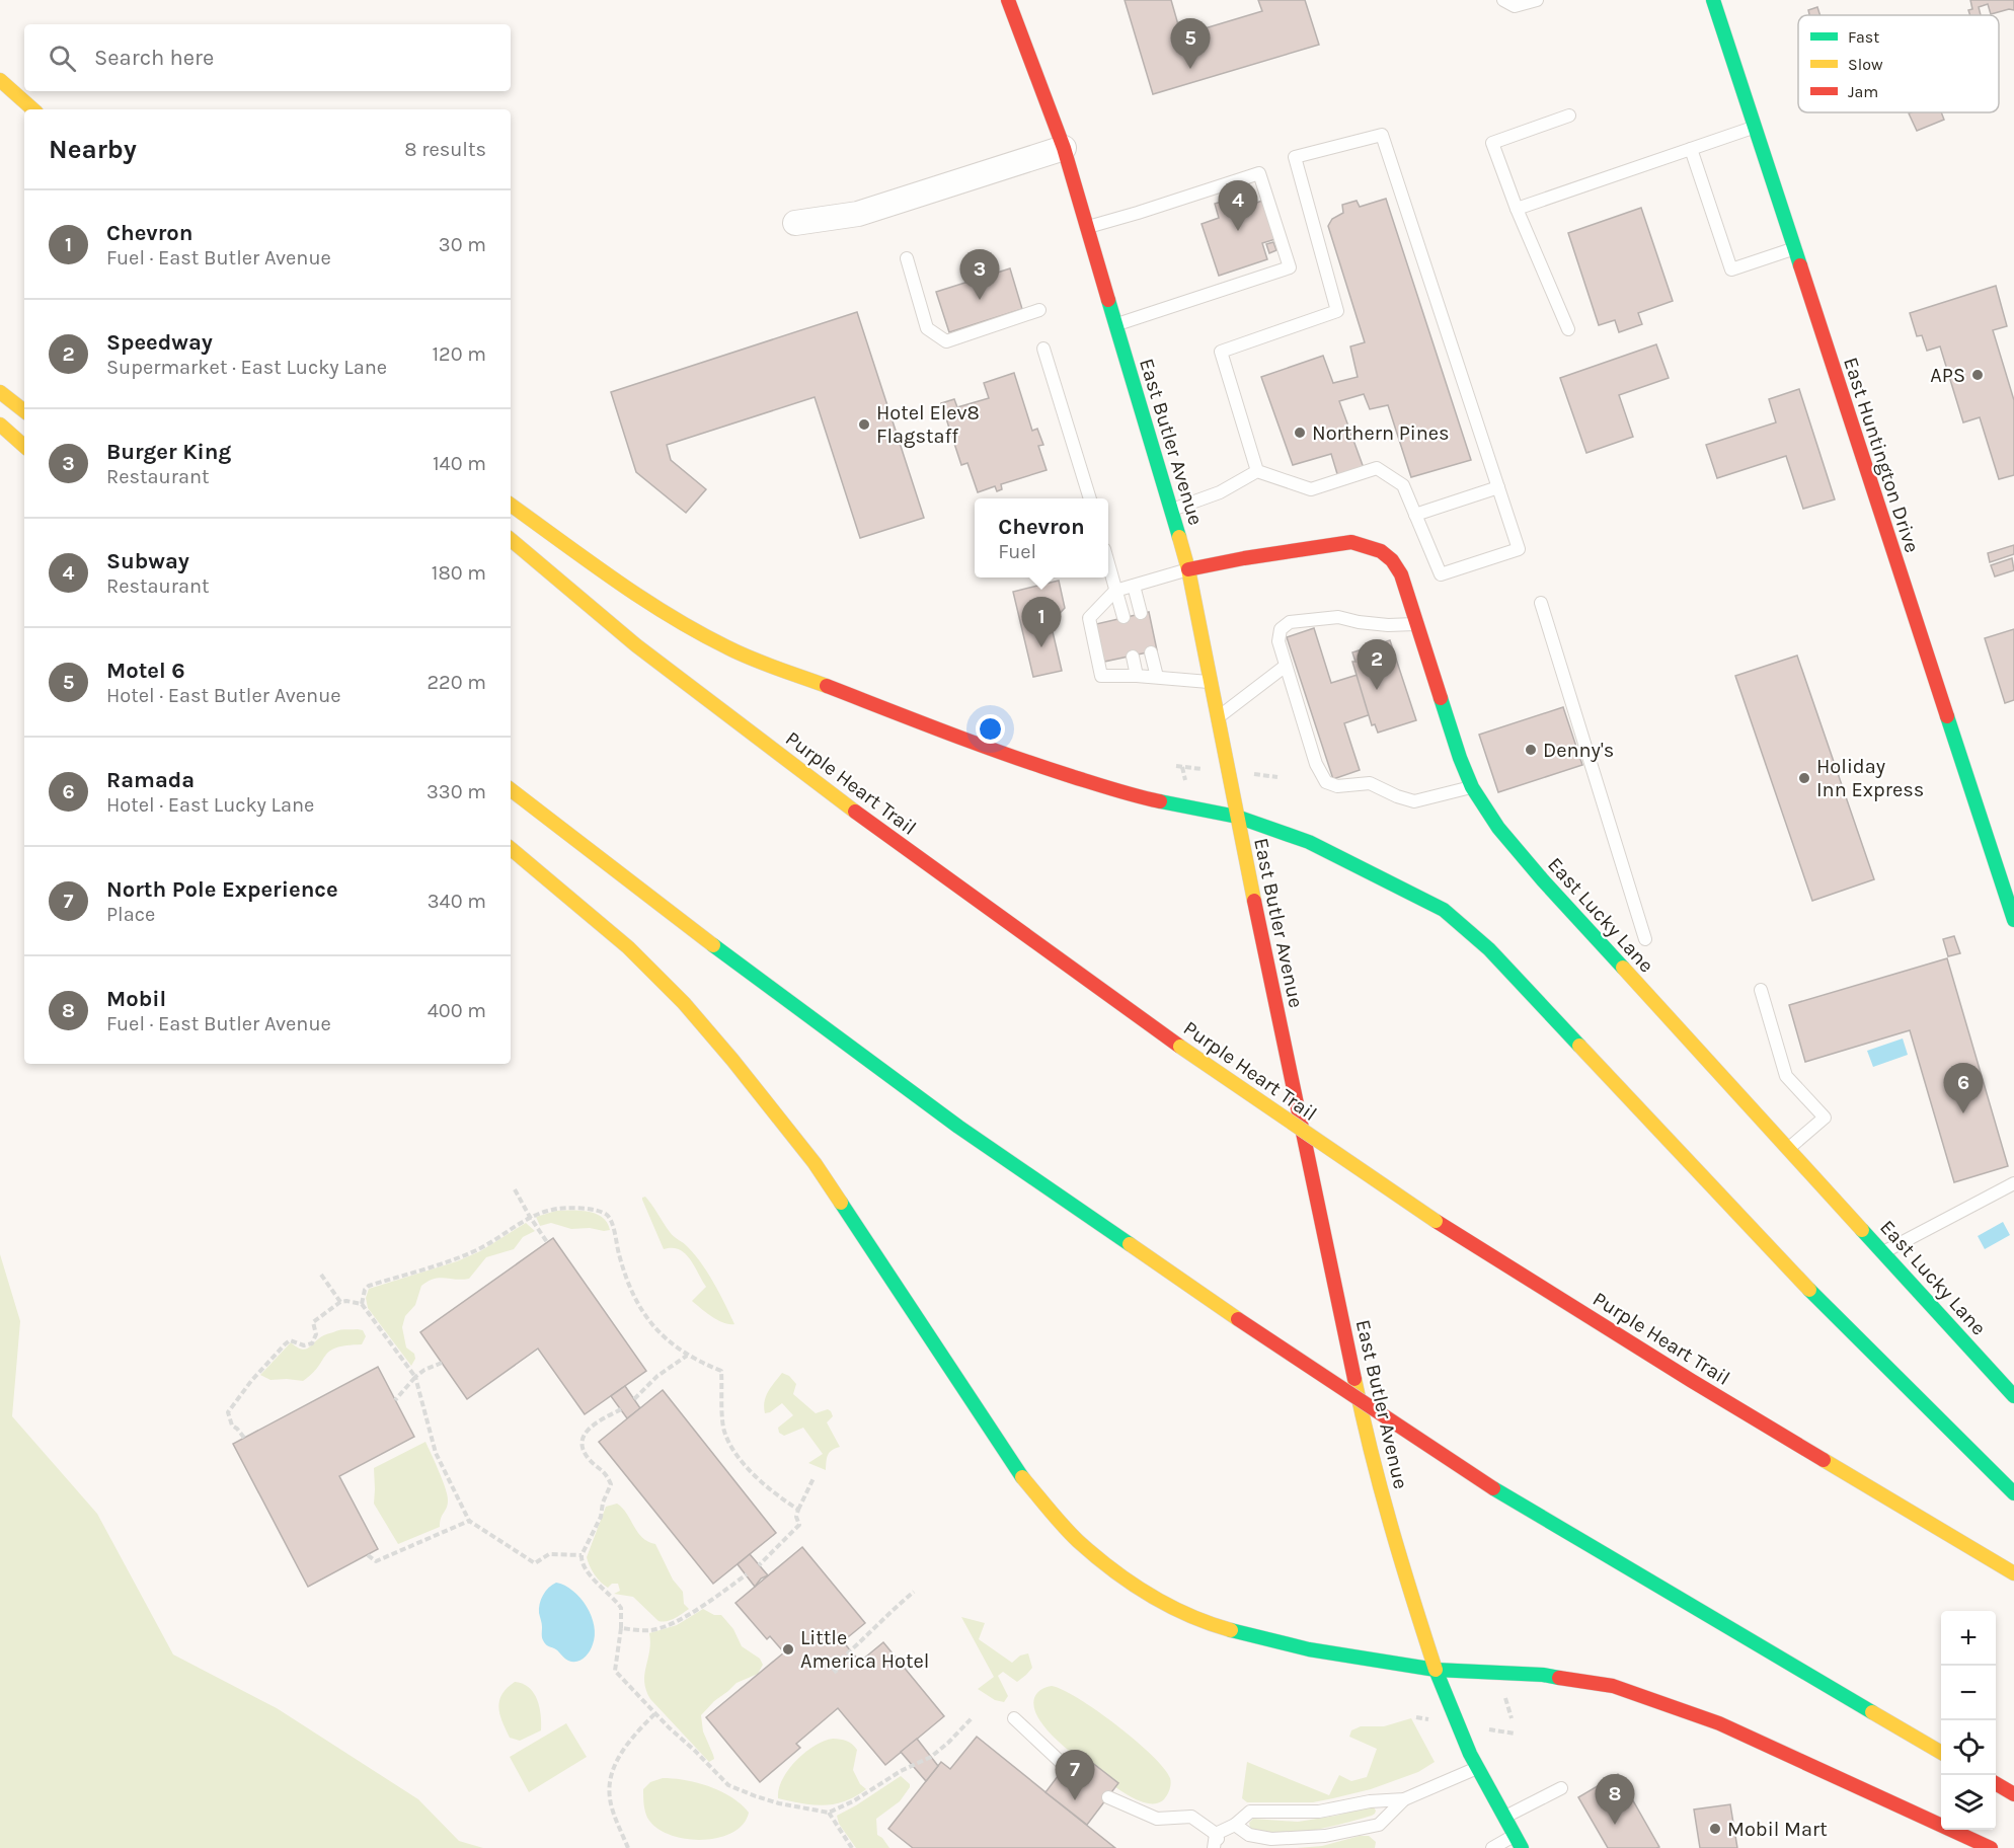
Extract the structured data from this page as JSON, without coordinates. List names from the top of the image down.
{
  "streets": {
    "main road": [
      "East Butler Avenue",
      "East Huntington Drive",
      "Purple Heart Trail",
      "East Lucky Lane"
    ]
  },
  "crossings": [
    ["East Butler Avenue", "East Lucky Lane"]
  ],
  "places": [
    "APS",
    "Hotel Elev8 Flagstaff",
    "Northern Pines",
    "Denny's",
    "Holiday Inn Express",
    "Little America Hotel",
    "Mobil Mart"
  ],
  "legend": ["Fast", "Slow", "Jam"],
  "page": {
    "pins": [
      "5",
      "4",
      "3",
      "1",
      "2",
      "6",
      "7",
      "8"
    ],
    "search": "Search here",
    "heading": ["Nearby", "8 results"],
    "list": [
      {
        "mark": "1",
        "name": "Chevron",
        "note": "Fuel · East Butler Avenue",
        "value": "30 m"
      },
      {
        "mark": "2",
        "name": "Speedway",
        "note": "Supermarket · East Lucky Lane",
        "value": "120 m"
      },
      {
        "mark": "3",
        "name": "Burger King",
        "note": "Restaurant",
        "value": "140 m"
      },
      {
        "mark": "4",
        "name": "Subway",
        "note": "Restaurant",
        "value": "180 m"
      },
      {
        "mark": "5",
        "name": "Motel 6",
        "note": "Hotel · East Butler Avenue",
        "value": "220 m"
      },
      {
        "mark": "6",
        "name": "Ramada",
        "note": "Hotel · East Lucky Lane",
        "value": "330 m"
      },
      {
        "mark": "7",
        "name": "North Pole Experience",
        "note": "Place",
        "value": "340 m"
      },
      {
        "mark": "8",
        "name": "Mobil",
        "note": "Fuel · East Butler Avenue",
        "value": "400 m"
      }
    ],
    "popup": ["Chevron", "Fuel"],
    "map_buttons": ["+", "−"]
  }
}
